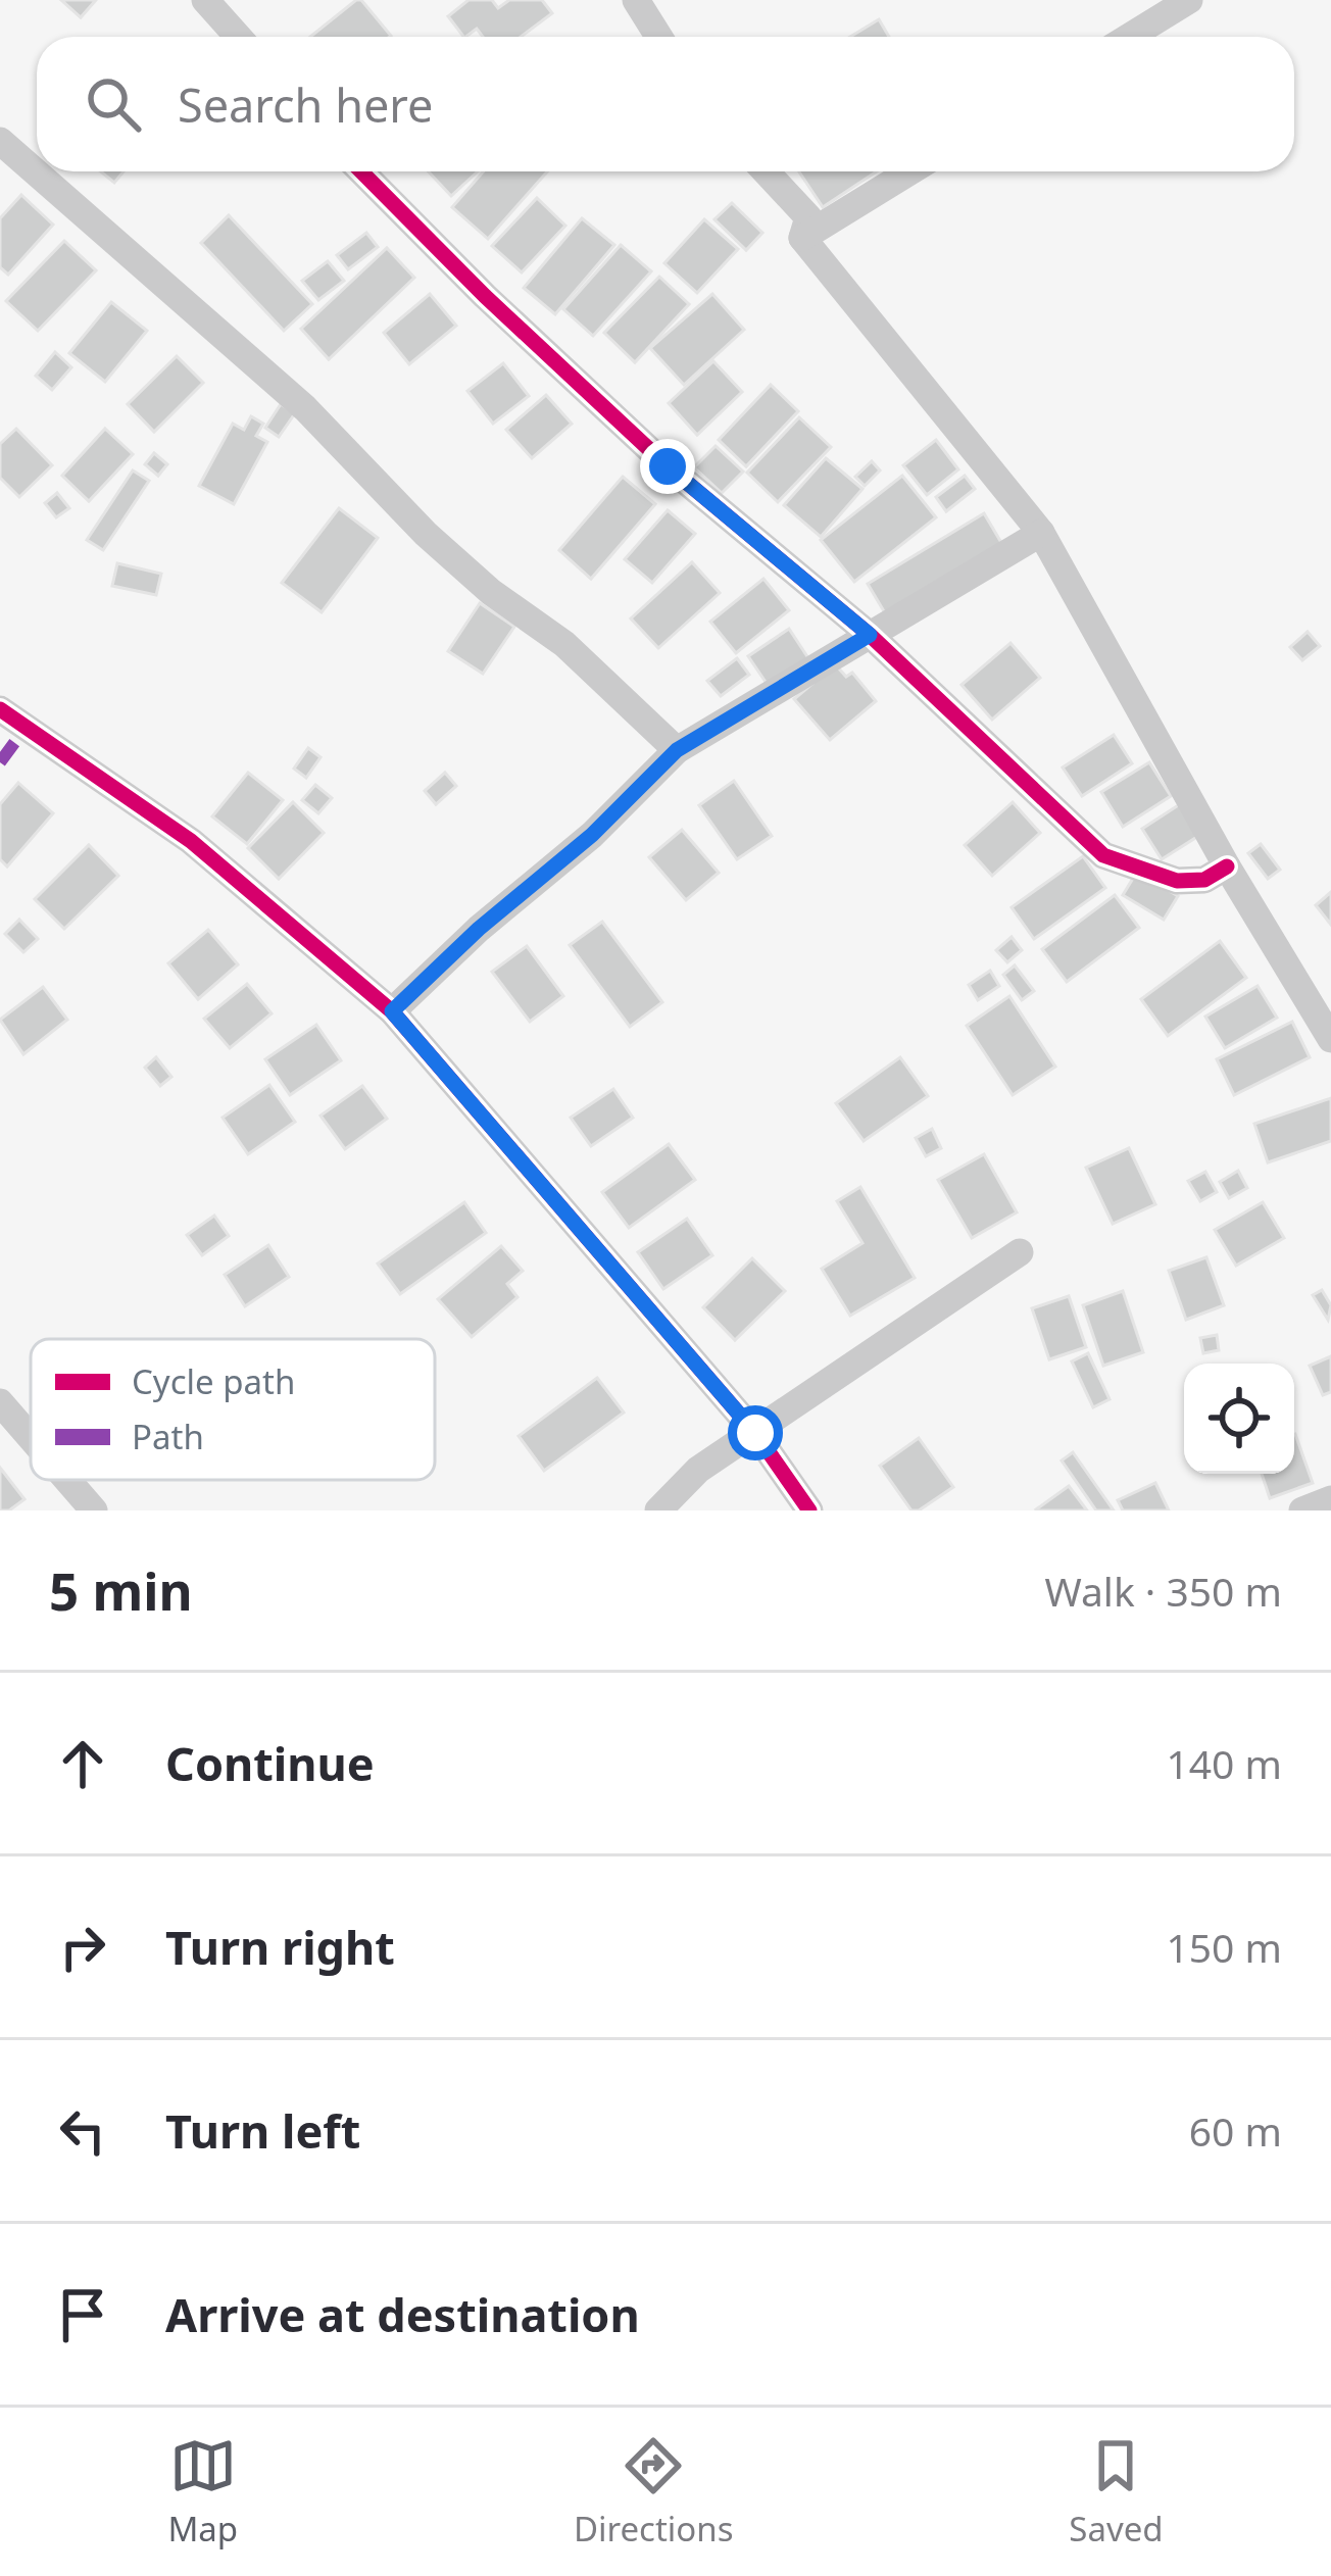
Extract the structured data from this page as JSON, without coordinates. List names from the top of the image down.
{
  "legend": ["Cycle path", "Path"],
  "page": {
    "search": "Search here",
    "heading": ["5 min", "Walk · 350 m"],
    "list": [
      ["Continue", "140 m"],
      ["Turn right", "150 m"],
      ["Turn left", "60 m"],
      "Arrive at destination"
    ],
    "nav": ["Map", "Directions", "Saved"]
  }
}
